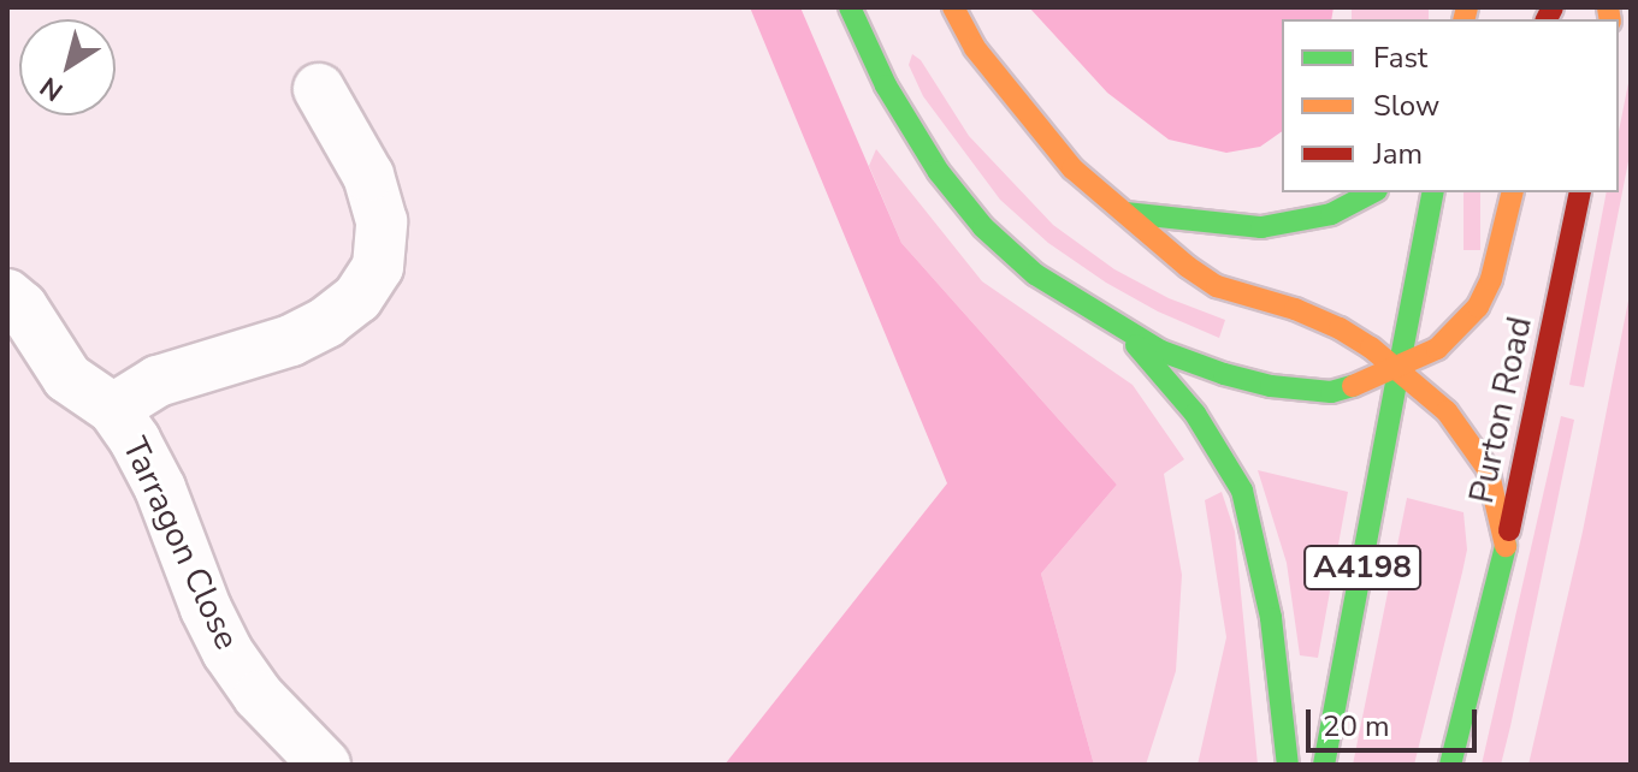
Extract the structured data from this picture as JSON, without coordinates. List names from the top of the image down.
{
  "streets": {
    "main road": ["Purton Road", "A4198"],
    "street": ["Tarragon Close"]
  },
  "crossings": [
    ["Purton Road", "A4198"]
  ],
  "legend": ["Fast", "Slow", "Jam"],
  "scale_bar": "20 m",
  "north": "bottom left"
}
